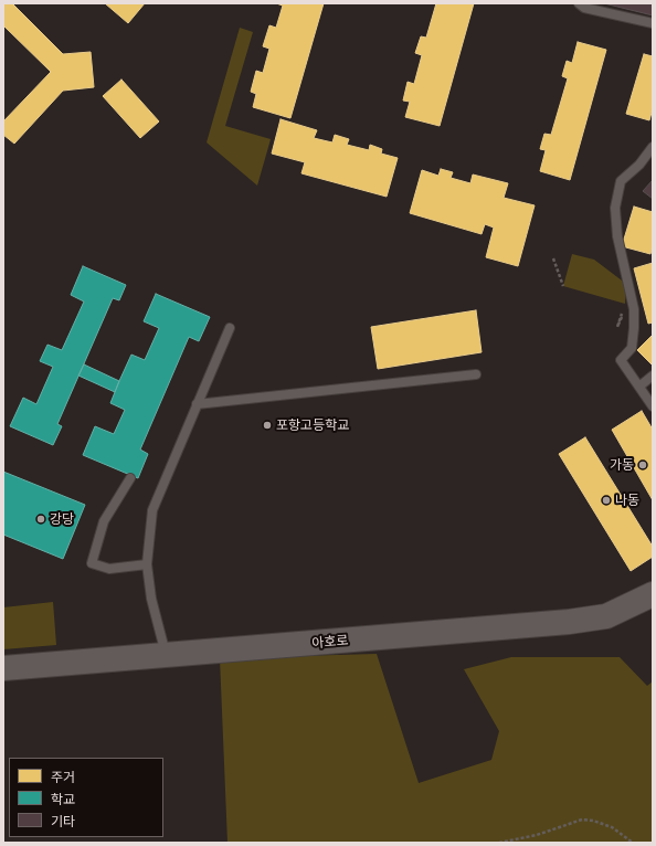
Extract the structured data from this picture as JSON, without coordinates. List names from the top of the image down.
{
  "streets": {
    "main road": ["아호로"]
  },
  "places": [
    "포항고등학교",
    "가동",
    "나동",
    "강당"
  ],
  "legend": ["주거", "학교", "기타"]
}
